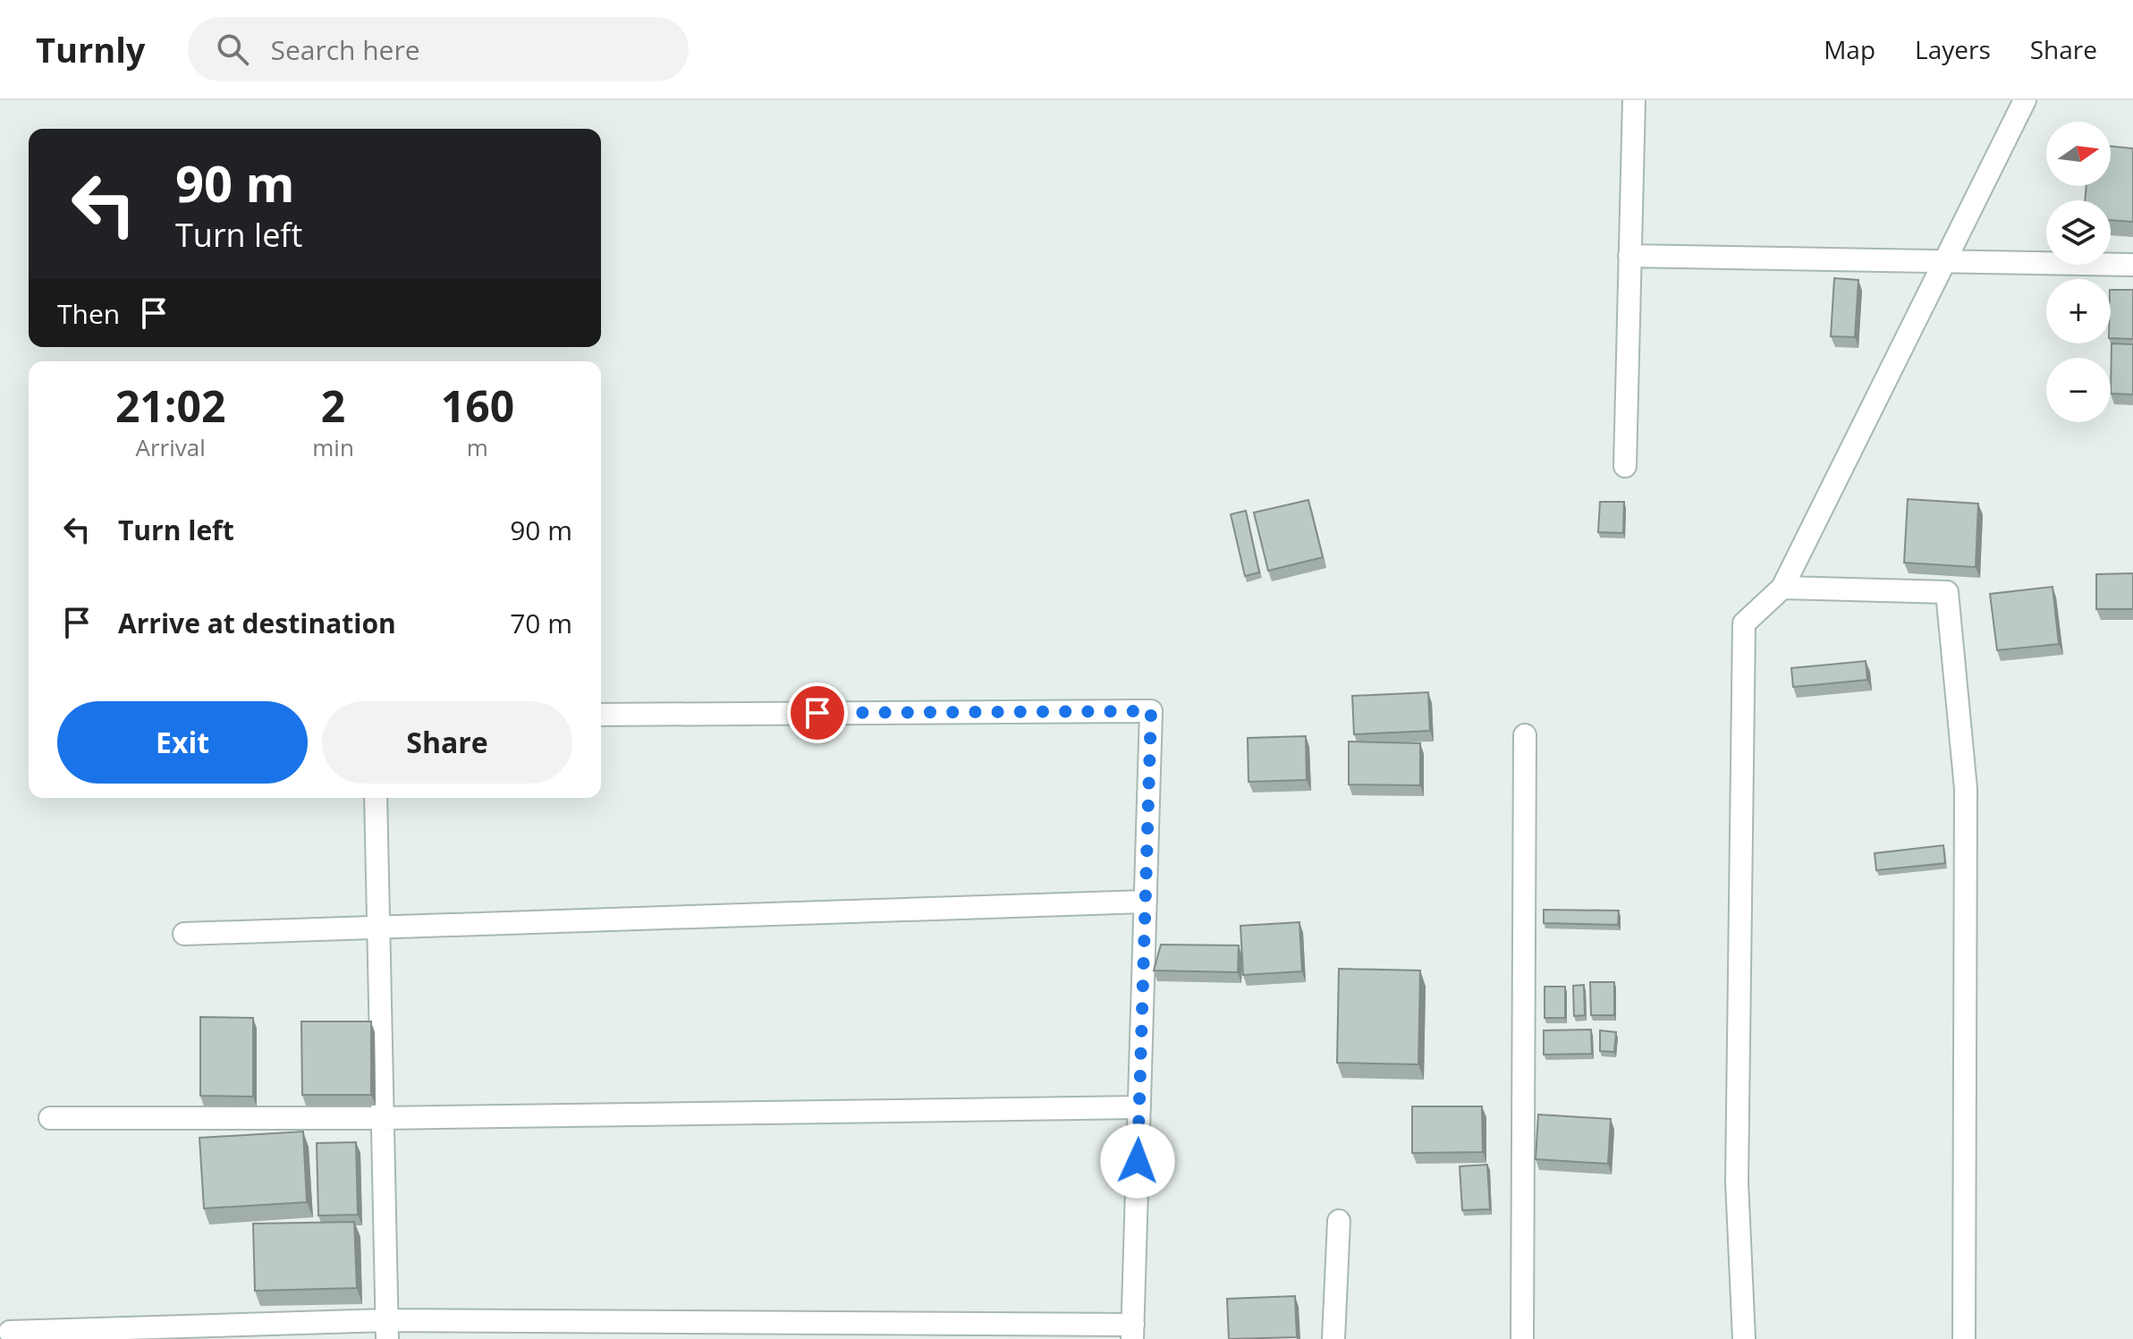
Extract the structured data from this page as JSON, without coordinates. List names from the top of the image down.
{
  "north": "right",
  "page": {
    "header": "Turnly",
    "search": "Search here",
    "nav": ["Map", "Layers", "Share"],
    "map_buttons": ["+", "−"],
    "turn": ["90 m", "Turn left"],
    "then": "Then",
    "eta": [
      "21:02",
      "Arrival",
      "2",
      "min",
      "160",
      "m"
    ],
    "list": [
      {
        "name": "Turn left",
        "value": "90 m"
      },
      {
        "name": "Arrive at destination",
        "value": "70 m"
      }
    ],
    "buttons": ["Exit", "Share"]
  }
}
